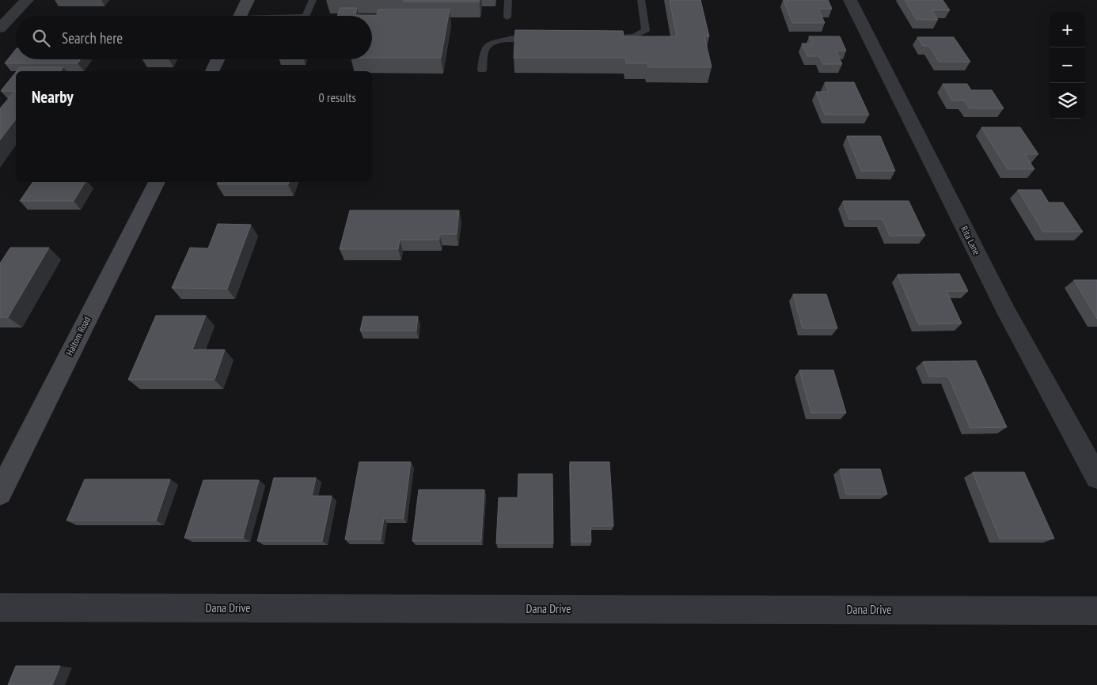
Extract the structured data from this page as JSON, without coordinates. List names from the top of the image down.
{
  "streets": {
    "main road": ["Haltom Road"],
    "street": ["Rita Lane", "Dana Drive"]
  },
  "page": {
    "map_buttons": ["+", "−"],
    "search": "Search here",
    "heading": ["Nearby", "0 results"]
  }
}
